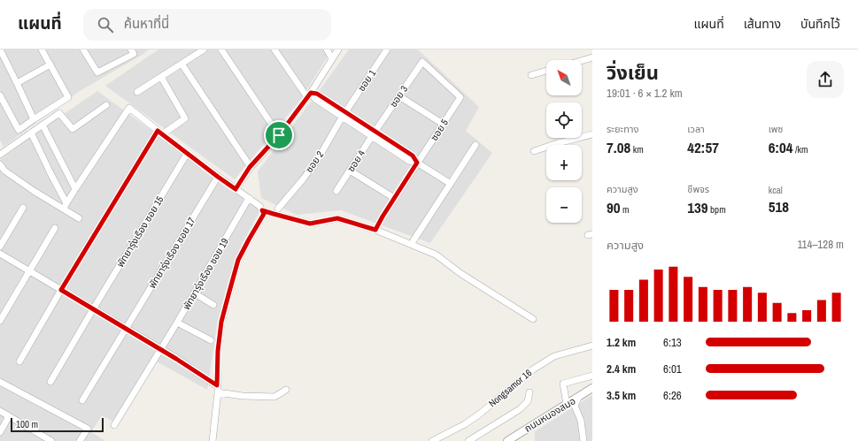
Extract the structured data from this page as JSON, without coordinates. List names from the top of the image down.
{
  "streets": {
    "street": [
      "ซอย 1",
      "ซอย 3",
      "ซอย 5",
      "ซอย 4",
      "ซอย 2",
      "พัทยารุ่งเรือง ซอย 15",
      "พัทยารุ่งเรือง ซอย 17",
      "พัทยารุ่งเรือง ซอย 19",
      "Nongsamor 16",
      "ถนนหนองสมอ"
    ]
  },
  "crossings": [
    ["ซอย 1", "ซอย 2"],
    ["ซอย 3", "ซอย 5"],
    ["ซอย 3", "ซอย 4"]
  ],
  "scale_bar": "100 m",
  "north": "top left",
  "page": {
    "header": "แผนที่",
    "search": "ค้นหาที่นี่",
    "nav": ["แผนที่", "เส้นทาง", "บันทึกไว้"],
    "heading": ["วิ่งเย็น", "19:01 · 6 × 1.2 km"],
    "map_buttons": ["+", "−"],
    "stats": [
      ["ระยะทาง", "7.08 km"],
      ["เวลา", "42:57"],
      ["เพซ", "6:04 /km"],
      ["ความสูง", "90 m"],
      ["ชีพจร", "139 bpm"],
      ["kcal", "518"]
    ],
    "chart": ["ความสูง", "114–128 m"],
    "list": [
      {
        "name": "1.2 km",
        "note": "6:13"
      },
      {
        "name": "2.4 km",
        "note": "6:01"
      },
      {
        "name": "3.5 km",
        "note": "6:26"
      }
    ],
    "scale": "100 m"
  }
}
